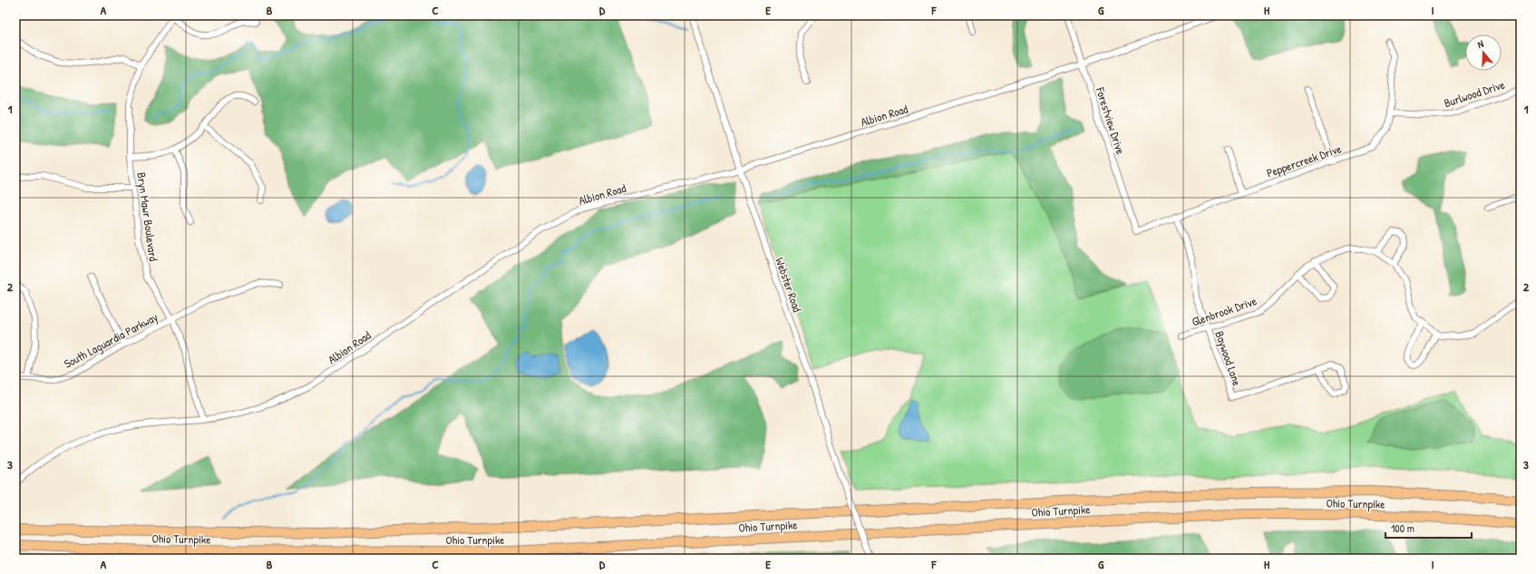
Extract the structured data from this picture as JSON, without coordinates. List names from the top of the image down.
{
  "streets": {
    "highway": ["Ohio Turnpike"],
    "street": [
      "Burlwood Drive",
      "Albion Road",
      "Forestview Drive",
      "Peppercreek Drive",
      "Bryn Mawr Boulevard",
      "Webster Road",
      "Glenbrook Drive",
      "South Laguardia Parkway",
      "Baywood Lane"
    ]
  },
  "crossings": [
    ["Burlwood Drive", "Peppercreek Drive"],
    ["Albion Road", "Forestview Drive"],
    ["Albion Road", "Bryn Mawr Boulevard"],
    ["Albion Road", "Webster Road"],
    ["Forestview Drive", "Peppercreek Drive"],
    ["Peppercreek Drive", "Baywood Lane"],
    ["Bryn Mawr Boulevard", "South Laguardia Parkway"],
    ["Glenbrook Drive", "Baywood Lane"]
  ],
  "scale_bar": "100 m",
  "north": "top",
  "grid": {
    "columns": [
      "A",
      "B",
      "C",
      "D",
      "E",
      "F",
      "G",
      "H",
      "I"
    ],
    "rows": ["1", "2", "3"]
  }
}
